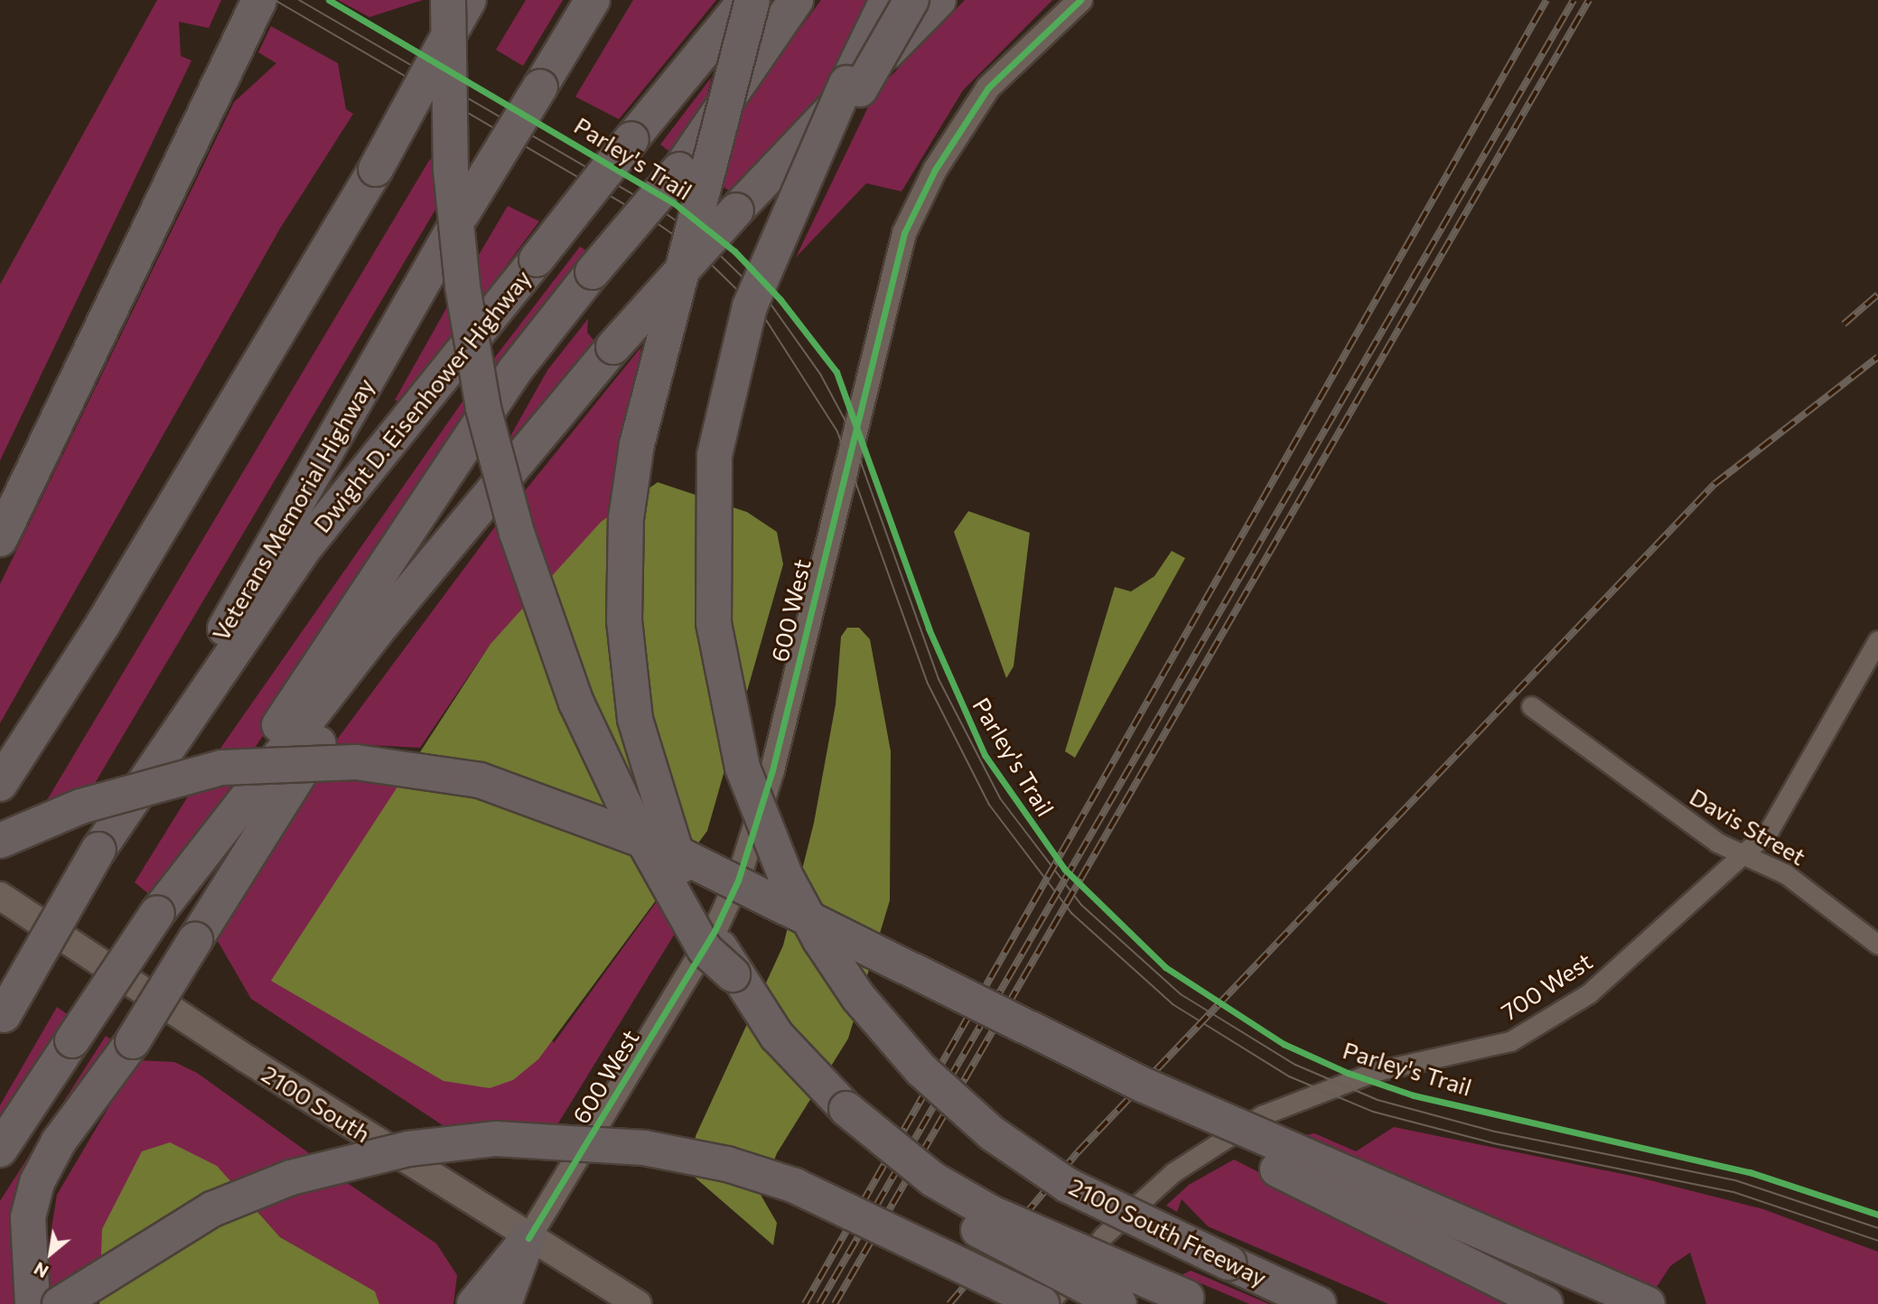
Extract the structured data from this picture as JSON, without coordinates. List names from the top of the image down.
{
  "streets": {
    "highway": ["Dwight D. Eisenhower Highway", "Veterans Memorial Highway", "2100 South Freeway"],
    "main road": ["2100 South"],
    "street": ["600 West", "Davis Street", "700 West"],
    "cycle path": ["Parley's Trail"]
  },
  "crossings": [
    ["Dwight D. Eisenhower Highway", "Veterans Memorial Highway"],
    ["600 West", "2100 South"],
    ["Davis Street", "700 West"]
  ],
  "north": "bottom left"
}
